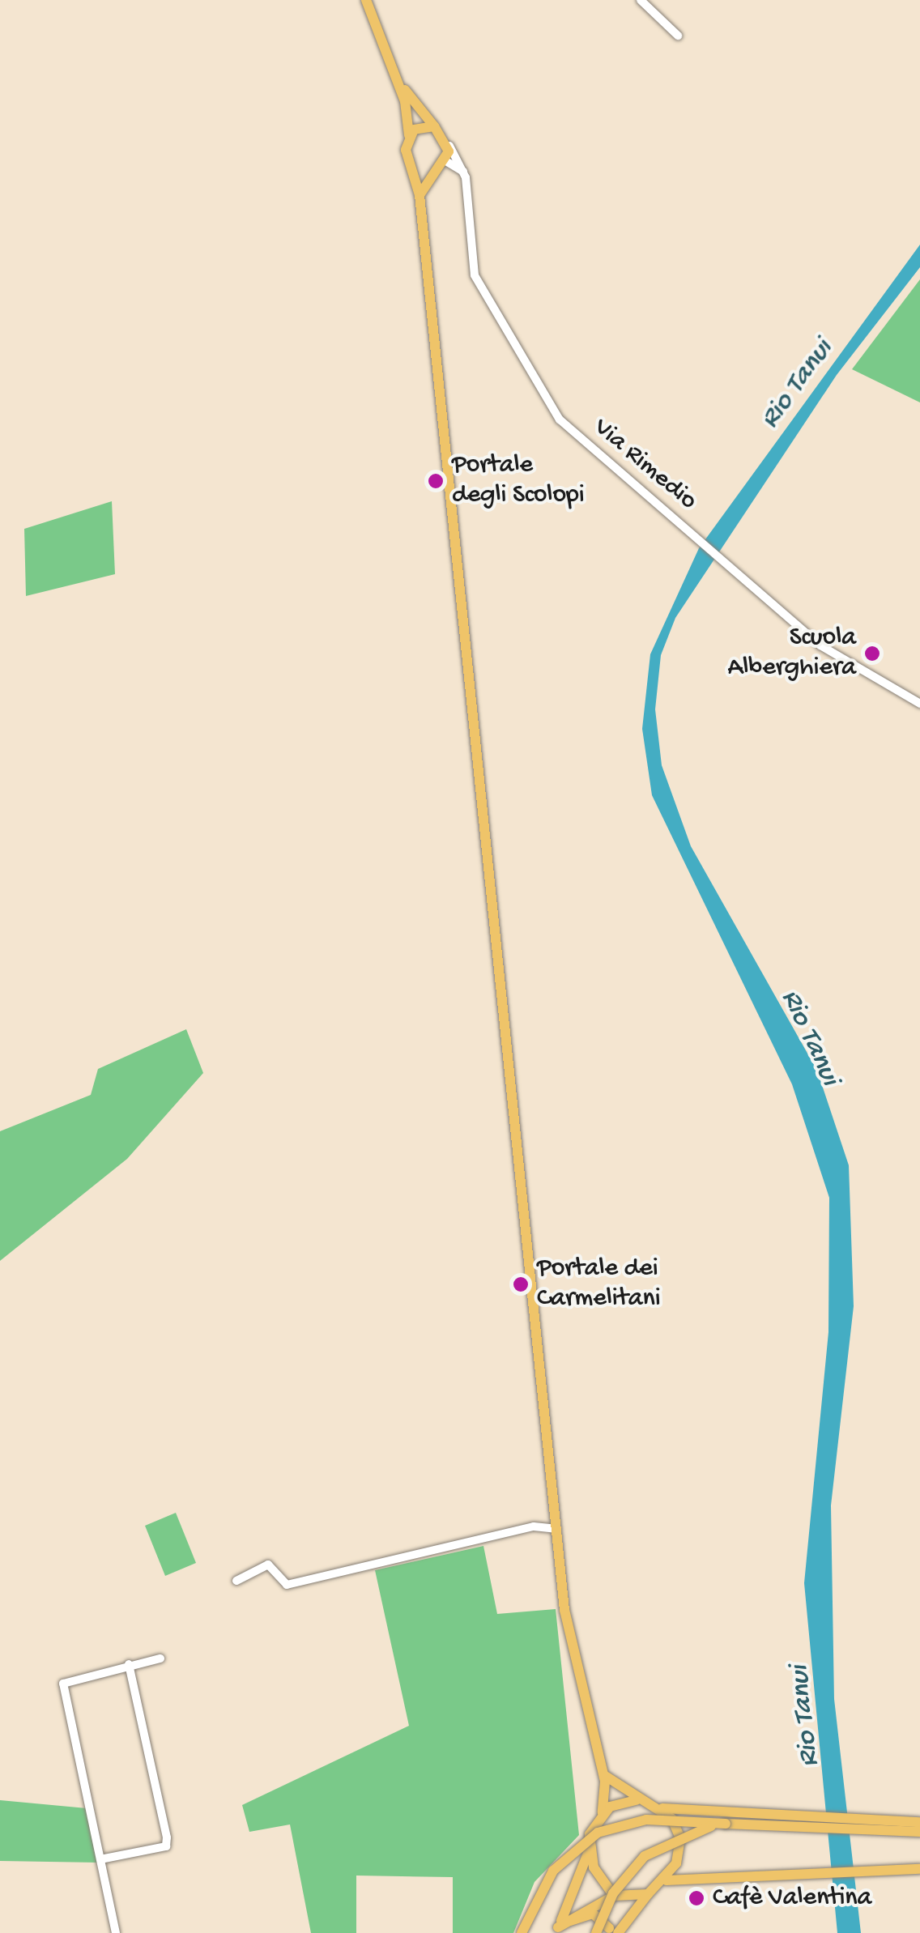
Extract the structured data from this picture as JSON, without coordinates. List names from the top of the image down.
{
  "streets": {
    "street": ["Via Rimedio"]
  },
  "water": ["Rio Tanui"],
  "places": [
    "Portale degli Scolopi",
    "Scuola Alberghiera",
    "Portale dei Carmelitani",
    "Cafè Valentina"
  ]
}
